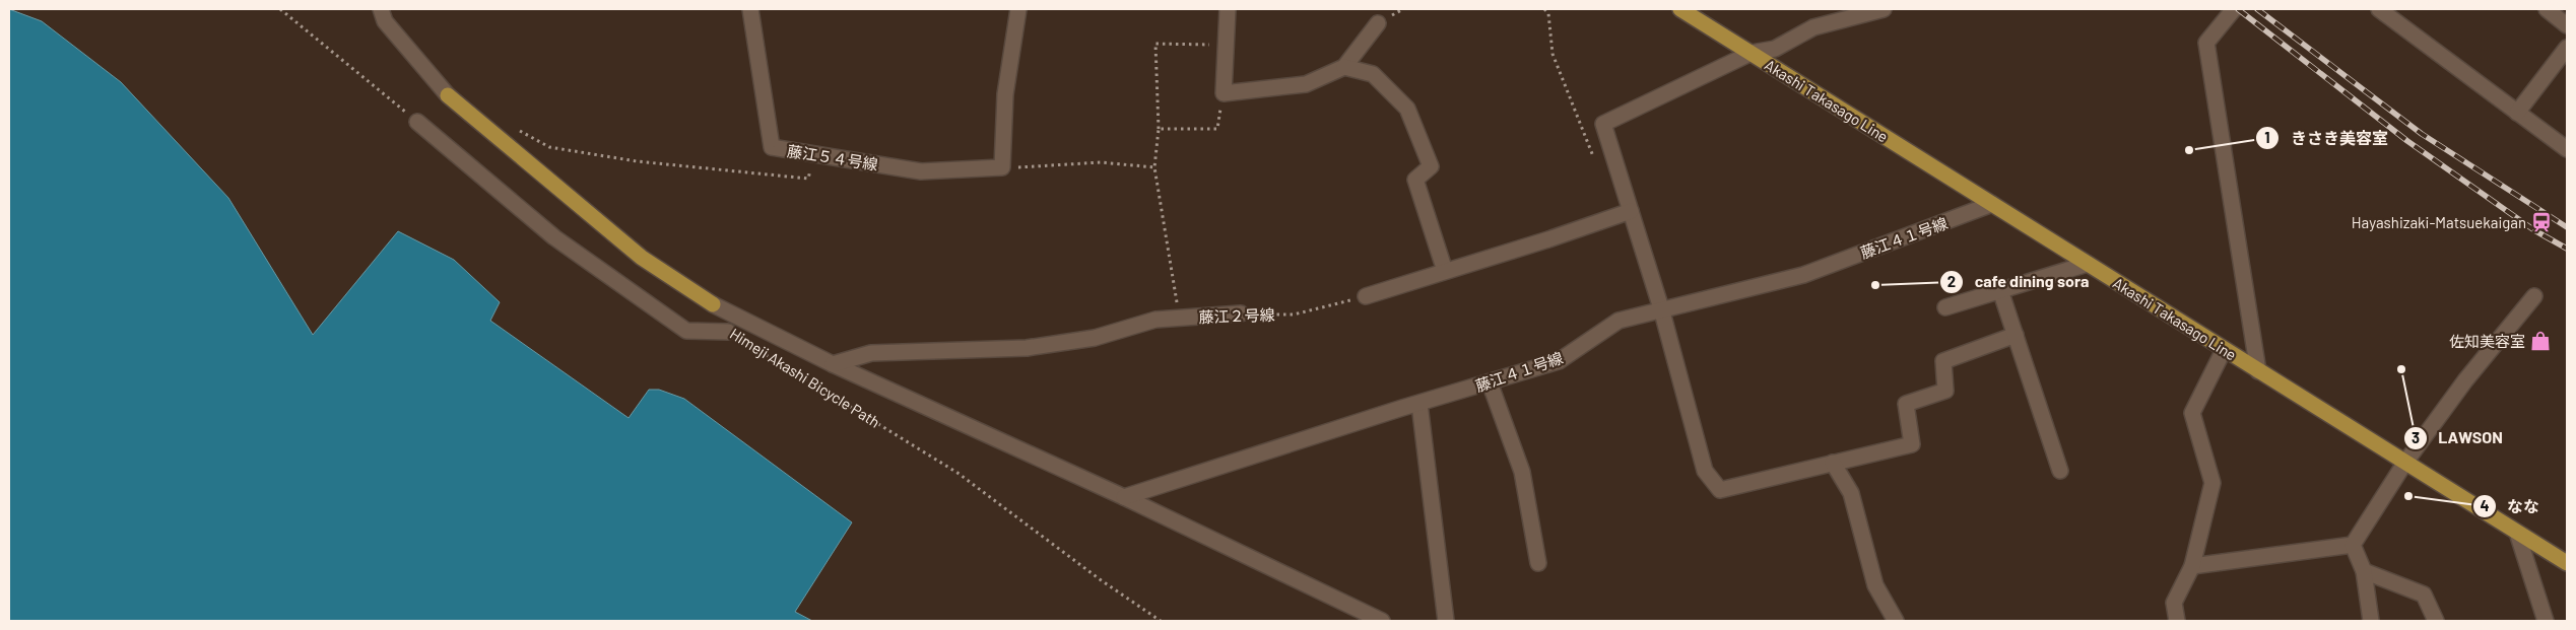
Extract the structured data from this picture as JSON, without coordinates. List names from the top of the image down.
{
  "streets": {
    "main road": ["Akashi Takasago Line"],
    "street": ["藤江５４号線", "藤江４１号線", "藤江２号線"],
    "path": ["Himeji Akashi Bicycle Path"]
  },
  "crossings": [
    ["Akashi Takasago Line", "藤江４１号線"]
  ],
  "places": {
    "other": [
      "きさき美容室",
      "cafe dining sora",
      "LAWSON",
      "なな"
    ],
    "station": ["Hayashizaki-Matsuekaigan"],
    "shop": ["佐知美容室"]
  }
}
